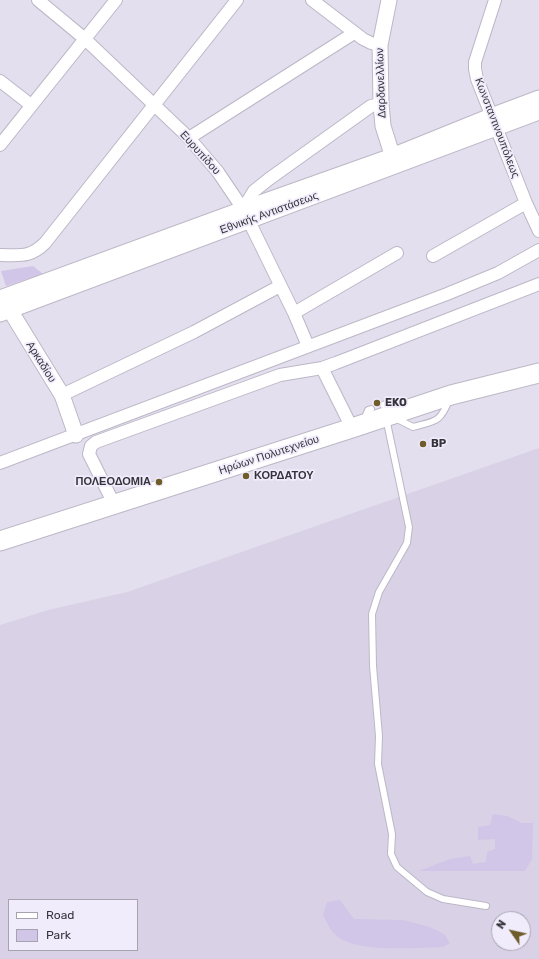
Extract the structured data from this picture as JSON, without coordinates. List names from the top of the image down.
{
  "streets": {
    "main road": ["Ηρώων Πολυτεχνείου"],
    "street": [
      "Δαρδανελλίων",
      "Κωνσταντινουπόλεως",
      "Ευρυπίδου",
      "Εθνικής Αντιστάσεως",
      "Αρκαδίου"
    ]
  },
  "crossings": [
    ["Δαρδανελλίων", "Εθνικής Αντιστάσεως"],
    ["Κωνσταντινουπόλεως", "Εθνικής Αντιστάσεως"],
    ["Ευρυπίδου", "Εθνικής Αντιστάσεως"],
    ["Εθνικής Αντιστάσεως", "Αρκαδίου"]
  ],
  "places": [
    "EKO",
    "BP",
    "ΚΟΡΔΑΤΟΥ",
    "ΠΟΛΕΟΔΟΜΙΑ"
  ],
  "legend": ["Road", "Park"],
  "north": "top left"
}
